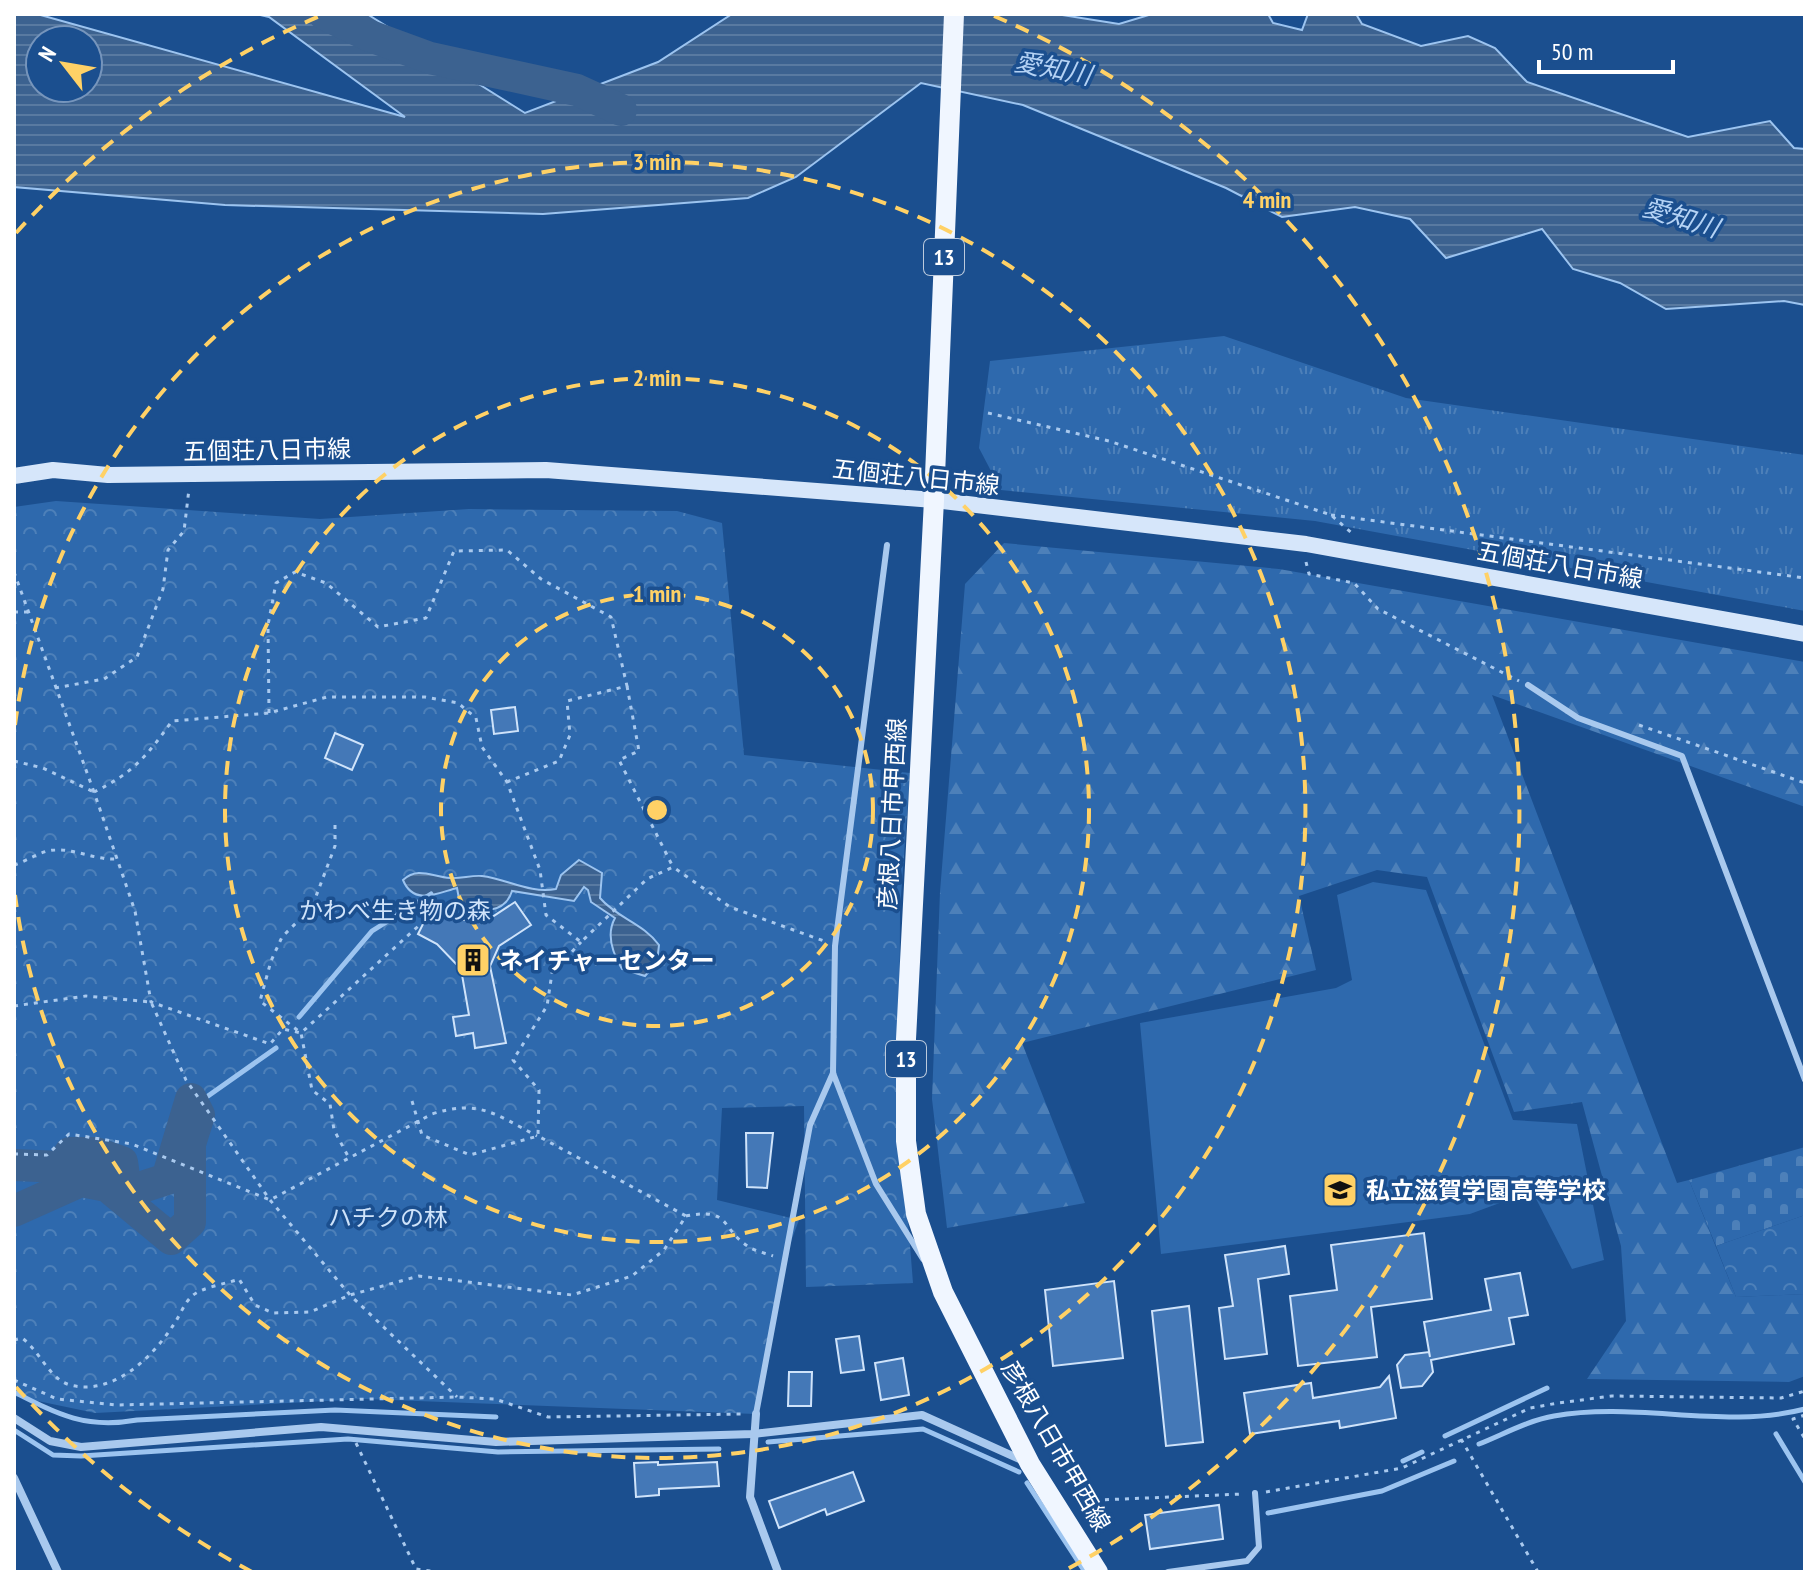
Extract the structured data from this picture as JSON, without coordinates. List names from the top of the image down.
{
  "streets": {
    "main road": ["13", "五個荘八日市線", "彦根八日市甲西線"]
  },
  "crossings": [
    ["五個荘八日市線", "彦根八日市甲西線"]
  ],
  "water": ["愛知川"],
  "parks": ["かわべ生き物の森", "ハチクの林"],
  "places": {
    "building": ["ネイチャーセンター"],
    "school or university": ["私立滋賀学園高等学校"]
  },
  "scale_bar": "50 m",
  "north": "top left",
  "rings": [
    "3 min",
    "4 min",
    "2 min",
    "1 min"
  ]
}
